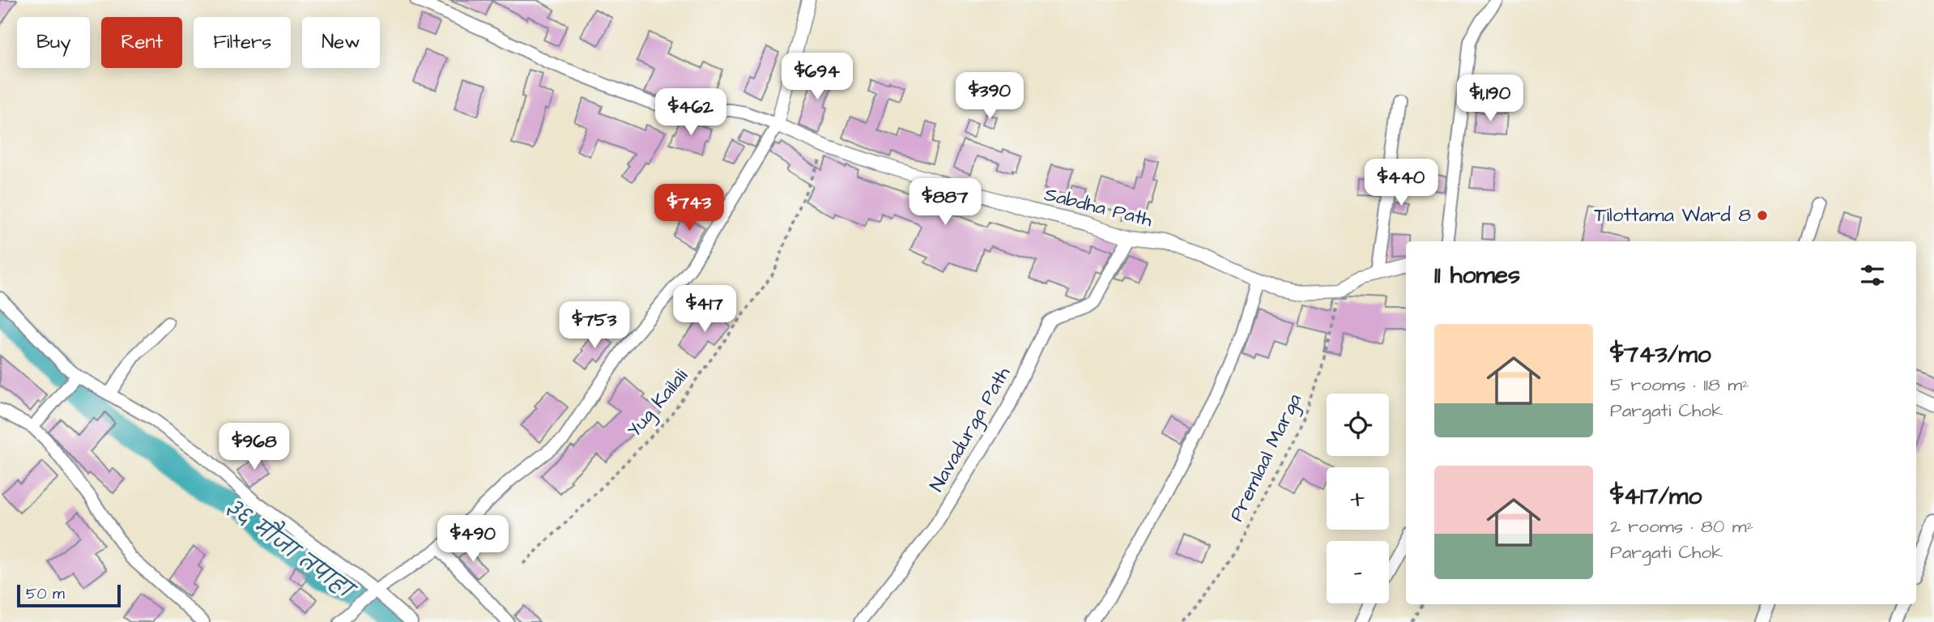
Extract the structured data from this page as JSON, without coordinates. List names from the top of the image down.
{
  "streets": {
    "street": ["Sabdha Path", "Navadurga Path"],
    "path": ["Yug Kailali", "Premlaal Marga"]
  },
  "crossings": [
    ["Sabdha Path", "Yug Kailali"],
    ["Sabdha Path", "Navadurga Path"],
    ["Sabdha Path", "Premlaal Marga"]
  ],
  "water": ["३६ मौजा तपाहा"],
  "places": ["Tilottama Ward 8"],
  "scale_bar": "50 m",
  "page": {
    "chip": [
      "Buy",
      "Rent",
      "Filters",
      "New"
    ],
    "price": [
      "$694",
      "$390",
      "$1,190",
      "$462",
      "$440",
      "$887",
      "$743",
      "$417",
      "$753",
      "$968",
      "$490"
    ],
    "heading": "11 homes",
    "list": [
      {
        "name": "$743/mo",
        "note": "5 rooms · 118 m² · Pargati Chok"
      },
      {
        "name": "$417/mo",
        "note": "2 rooms · 80 m² · Pargati Chok"
      }
    ],
    "map_buttons": ["+", "−"],
    "scale": "50 m"
  }
}
